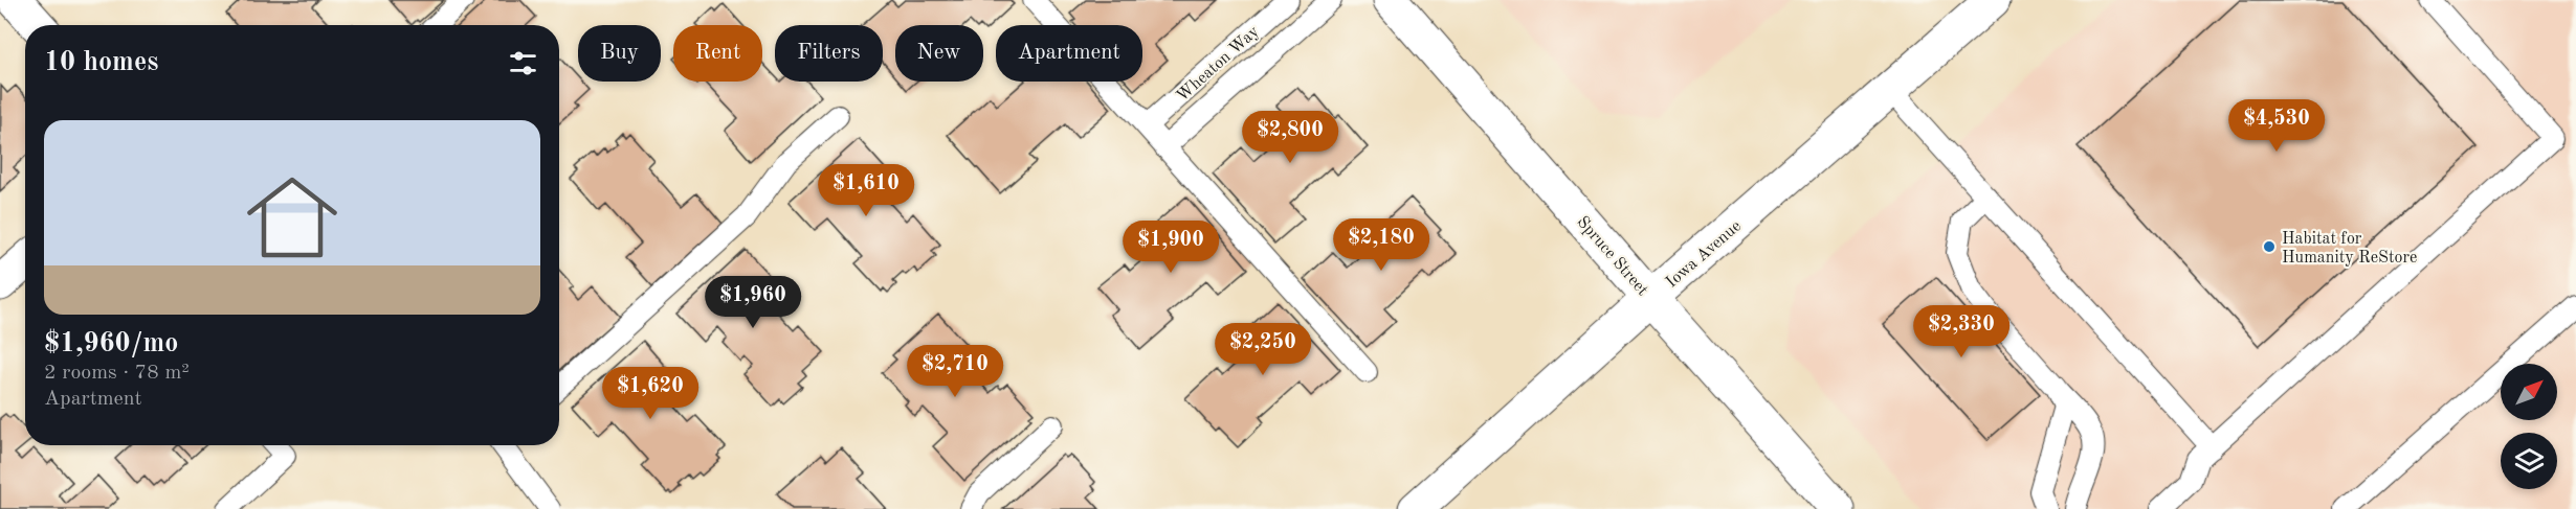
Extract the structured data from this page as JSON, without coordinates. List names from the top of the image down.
{
  "streets": {
    "main road": ["Iowa Avenue", "Spruce Street"],
    "lane": ["Wheaton Way"]
  },
  "crossings": [
    ["Iowa Avenue", "Spruce Street"]
  ],
  "places": ["Habitat for Humanity ReStore"],
  "north": "top right",
  "page": {
    "chip": [
      "Buy",
      "Rent",
      "Filters",
      "New",
      "Apartment"
    ],
    "heading": "10 homes",
    "price": [
      "$4,530",
      "$2,800",
      "$1,610",
      "$2,180",
      "$1,900",
      "$1,960",
      "$2,330",
      "$2,250",
      "$2,710",
      "$1,620"
    ],
    "list": [
      {
        "name": "$1,960/mo",
        "note": "2 rooms · 78 m² · Apartment"
      }
    ]
  }
}
